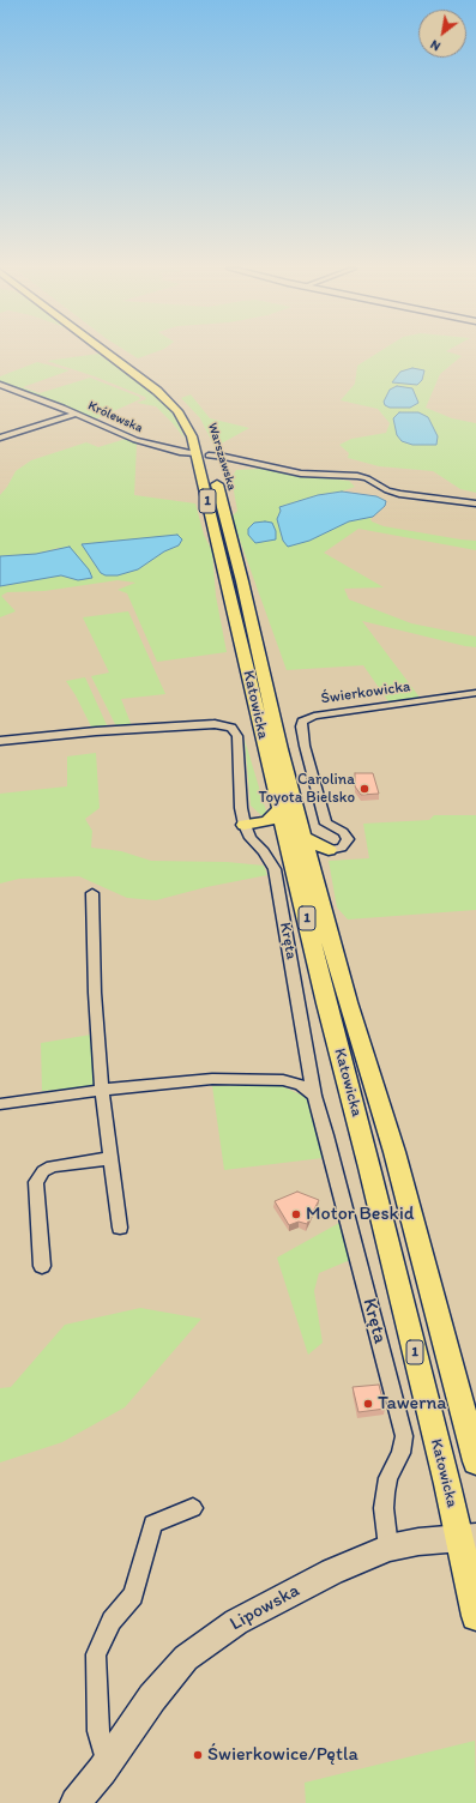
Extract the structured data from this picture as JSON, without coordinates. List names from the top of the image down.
{
  "streets": {
    "main road": ["Warszawska", "1", "Katowicka"],
    "street": [
      "Królewska",
      "Świerkowicka",
      "Kręta",
      "Lipowska"
    ]
  },
  "crossings": [
    ["Królewska", "Warszawska"],
    ["Warszawska", "Katowicka"],
    ["Świerkowicka", "Katowicka"],
    ["Katowicka", "Lipowska"],
    ["Kręta", "Lipowska"]
  ],
  "places": [
    "Carolina Toyota Bielsko",
    "Motor Beskid",
    "Tawerna",
    "Świerkowice/Pętla"
  ],
  "north": "bottom left"
}
